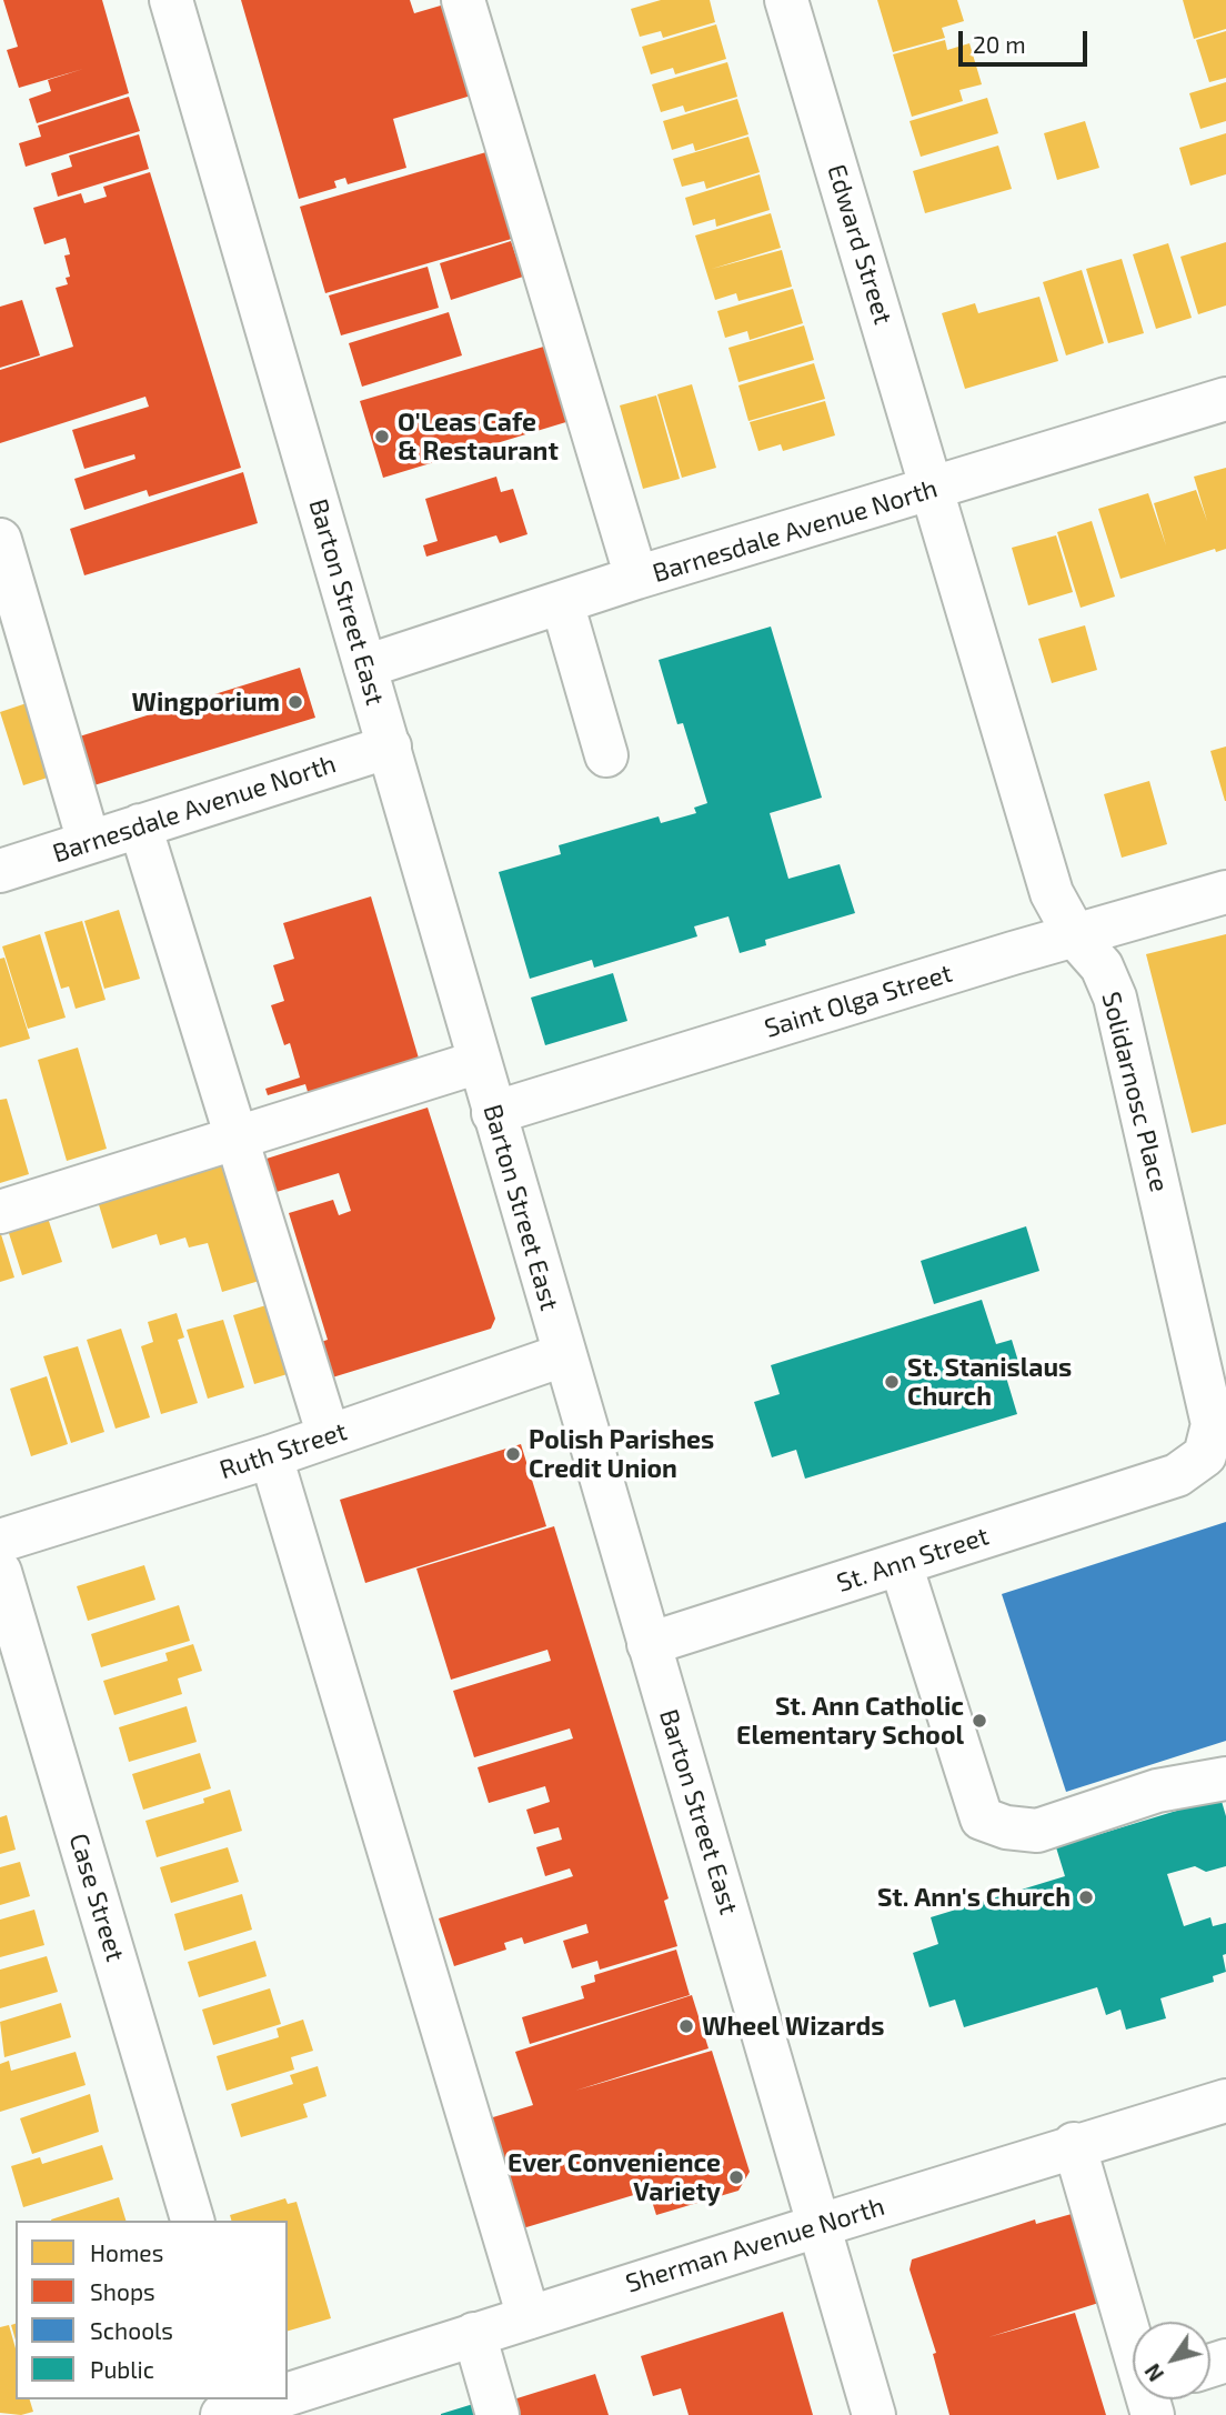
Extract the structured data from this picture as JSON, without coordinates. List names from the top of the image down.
{
  "streets": {
    "street": [
      "Edward Street",
      "Barnesdale Avenue North",
      "Barton Street East",
      "Saint Olga Street",
      "Solidarnosc Place",
      "Ruth Street",
      "St. Ann Street",
      "Case Street",
      "Sherman Avenue North"
    ]
  },
  "crossings": [
    ["Edward Street", "Barnesdale Avenue North"],
    ["Edward Street", "Solidarnosc Place"],
    ["Barnesdale Avenue North", "Barton Street East"],
    ["Barnesdale Avenue North", "Solidarnosc Place"],
    ["Barton Street East", "Saint Olga Street"],
    ["Barton Street East", "Ruth Street"],
    ["Barton Street East", "St. Ann Street"],
    ["Barton Street East", "Sherman Avenue North"],
    ["Saint Olga Street", "Solidarnosc Place"],
    ["Solidarnosc Place", "St. Ann Street"]
  ],
  "places": [
    "O'Leas Cafe & Restaurant",
    "Wingporium",
    "St. Stanislaus Church",
    "Polish Parishes Credit Union",
    "St. Ann Catholic Elementary School",
    "St. Ann's Church",
    "Wheel Wizards",
    "Ever Convenience Variety"
  ],
  "legend": [
    "Homes",
    "Shops",
    "Schools",
    "Public"
  ],
  "scale_bar": "20 m",
  "north": "bottom left"
}
